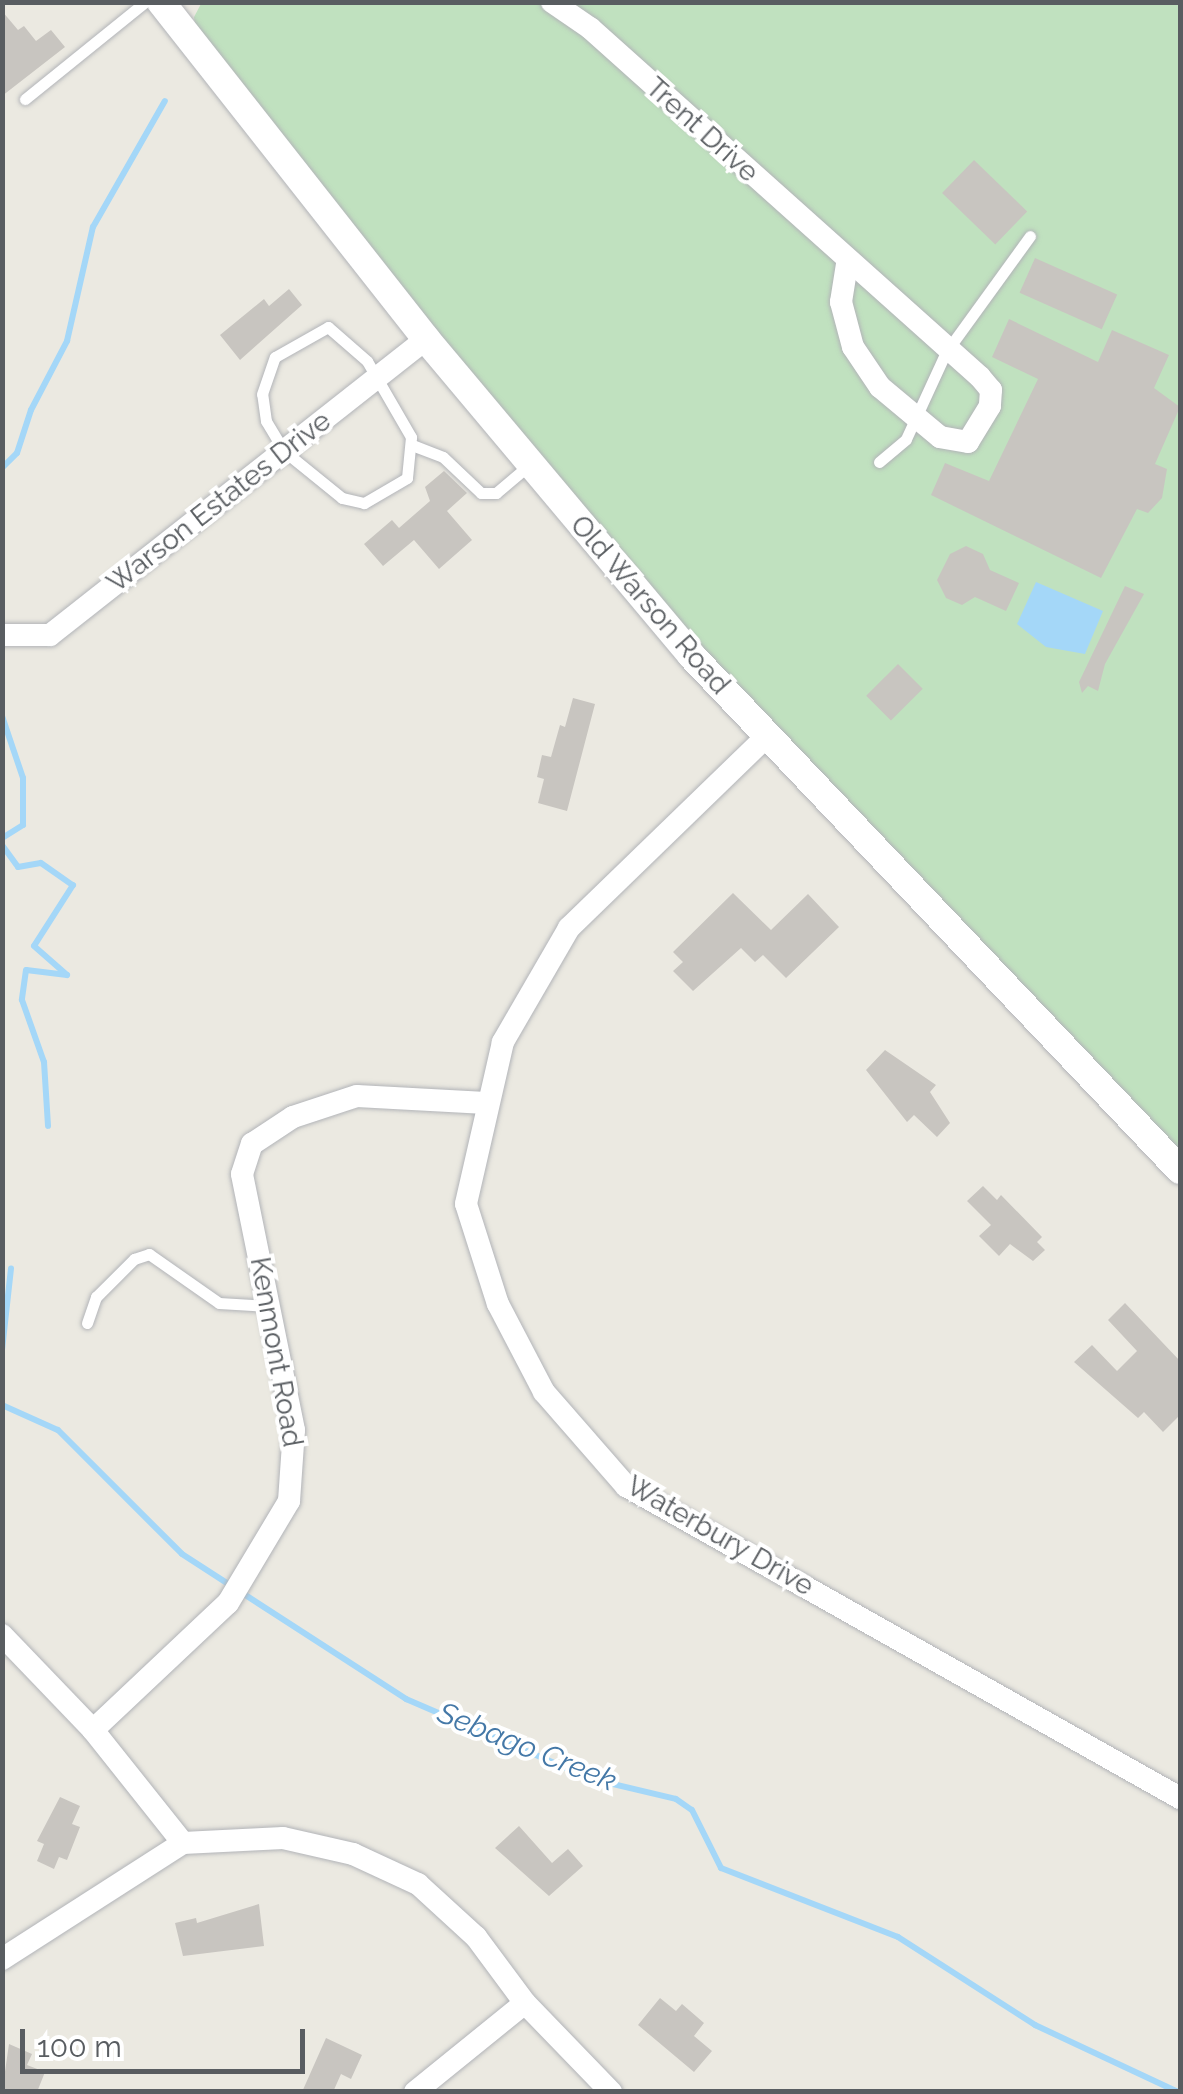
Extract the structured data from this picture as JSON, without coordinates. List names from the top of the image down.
{
  "streets": {
    "street": [
      "Trent Drive",
      "Warson Estates Drive",
      "Old Warson Road",
      "Kenmont Road",
      "Waterbury Drive"
    ]
  },
  "crossings": [
    ["Warson Estates Drive", "Old Warson Road"],
    ["Old Warson Road", "Waterbury Drive"],
    ["Kenmont Road", "Waterbury Drive"]
  ],
  "water": ["Sebago Creek"],
  "scale_bar": "100 m"
}
